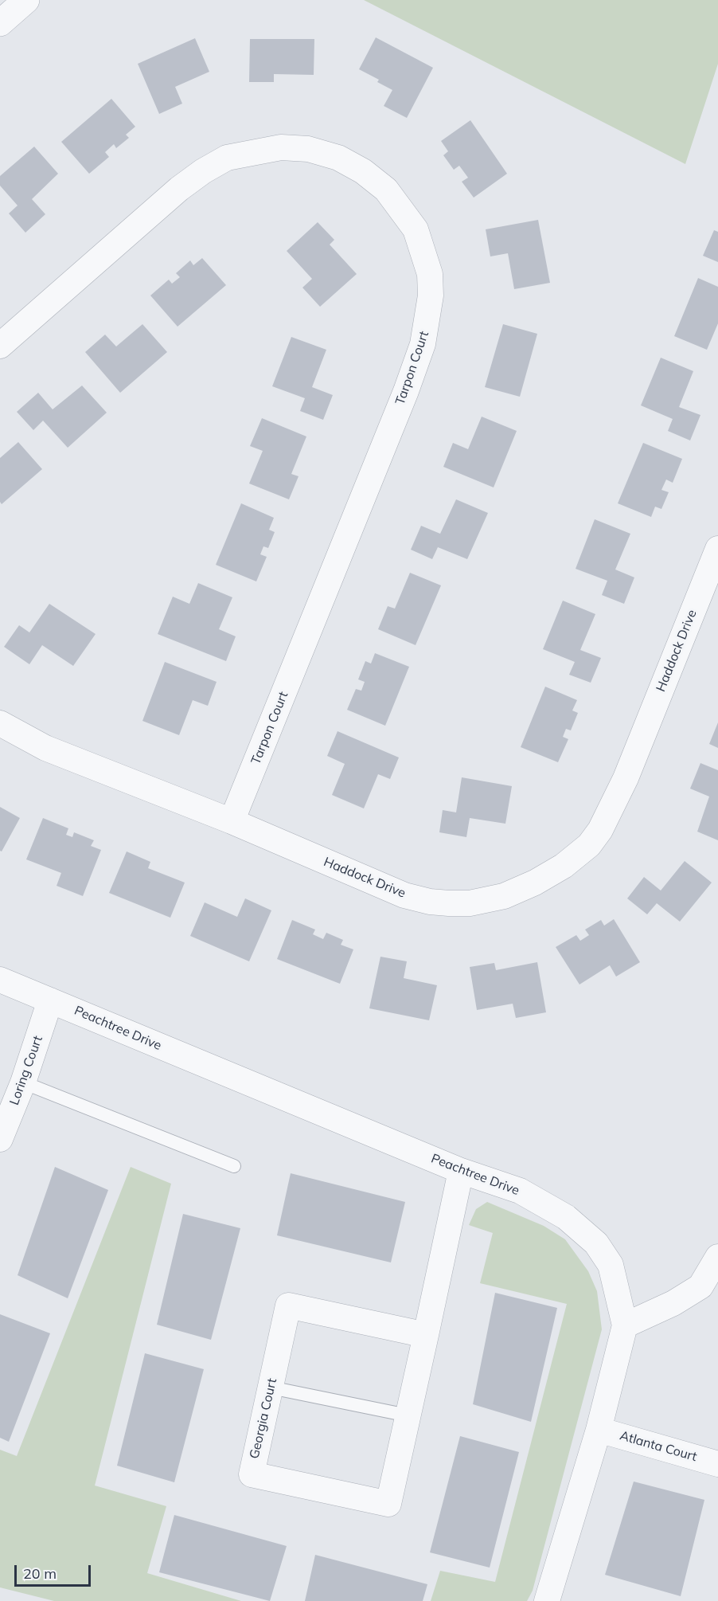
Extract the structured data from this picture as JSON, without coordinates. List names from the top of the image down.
{
  "streets": {
    "street": [
      "Tarpon Court",
      "Haddock Drive",
      "Peachtree Drive",
      "Loring Court",
      "Georgia Court",
      "Atlanta Court"
    ]
  },
  "crossings": [
    ["Tarpon Court", "Haddock Drive"],
    ["Peachtree Drive", "Loring Court"],
    ["Peachtree Drive", "Georgia Court"],
    ["Peachtree Drive", "Atlanta Court"]
  ],
  "scale_bar": "20 m"
}
